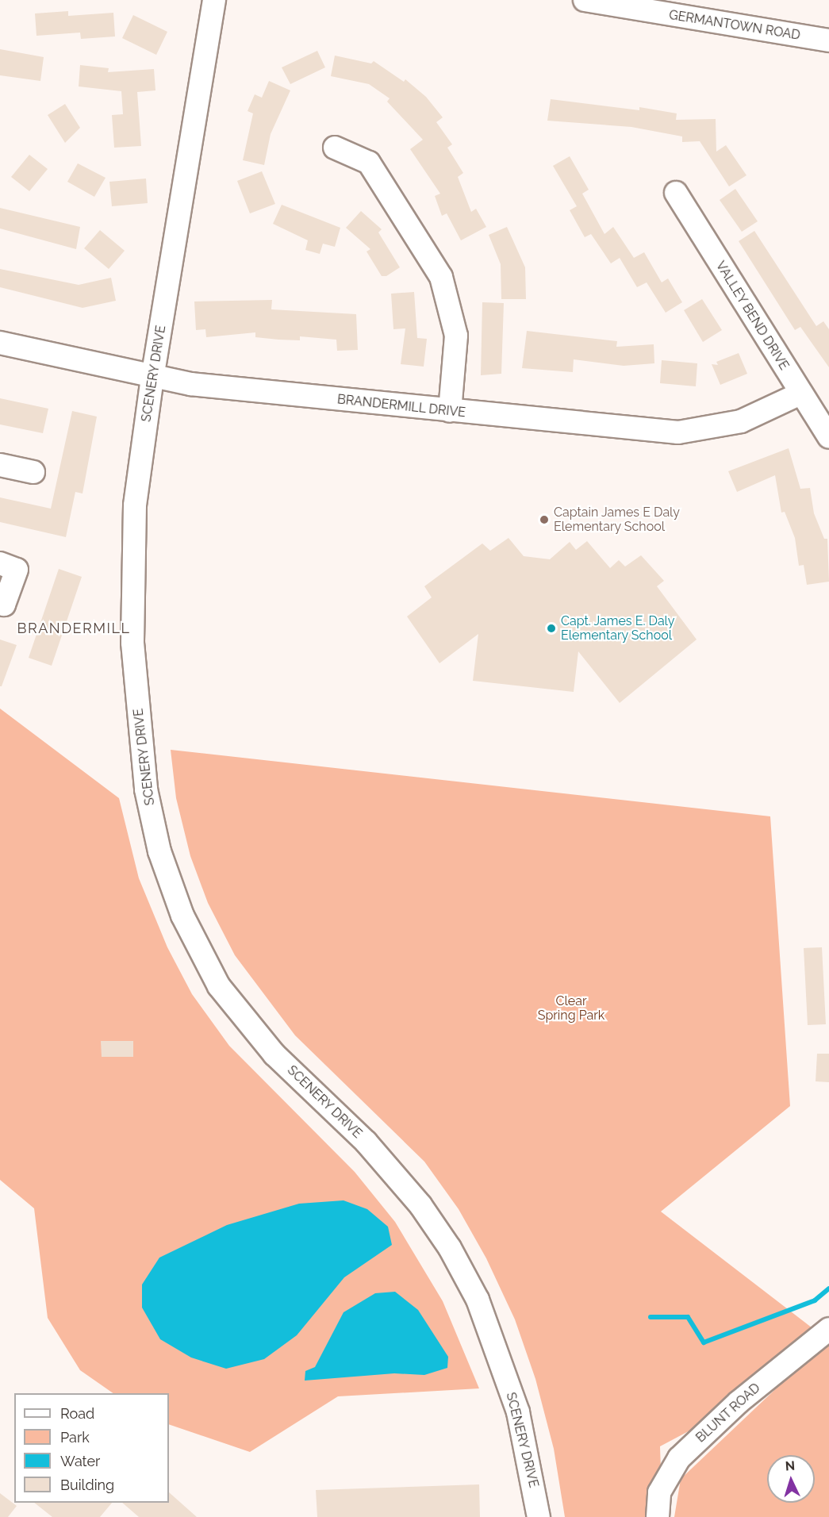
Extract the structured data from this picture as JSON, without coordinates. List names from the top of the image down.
{
  "streets": {
    "street": [
      "GERMANTOWN ROAD",
      "VALLEY BEND DRIVE",
      "SCENERY DRIVE",
      "BRANDERMILL DRIVE",
      "BLUNT ROAD"
    ]
  },
  "crossings": [
    ["VALLEY BEND DRIVE", "BRANDERMILL DRIVE"],
    ["SCENERY DRIVE", "BRANDERMILL DRIVE"]
  ],
  "districts": ["BRANDERMILL"],
  "parks": ["Clear Spring Park"],
  "places": ["Captain James E Daly Elementary School", "Capt. James E. Daly Elementary School"],
  "legend": [
    "Road",
    "Park",
    "Water",
    "Building"
  ],
  "north": "top"
}
